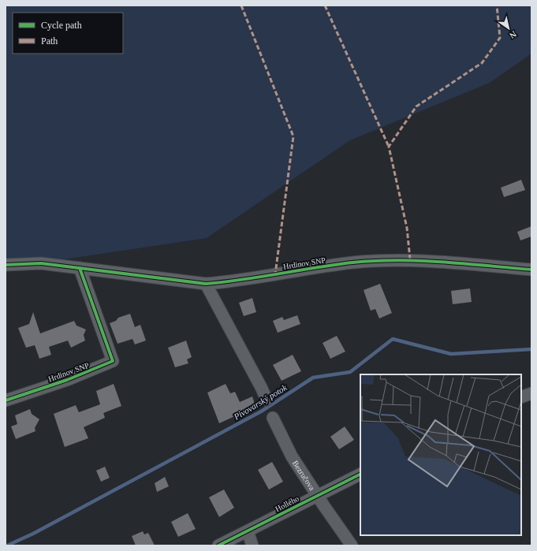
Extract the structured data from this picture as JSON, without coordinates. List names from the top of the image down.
{
  "streets": {
    "street": ["Hrdinov SNP", "Bezručova", "Hollého"]
  },
  "crossings": [
    ["Bezručova", "Hollého"]
  ],
  "water": ["Pivovarský potok"],
  "legend": ["Cycle path", "Path"],
  "north": "bottom right"
}
